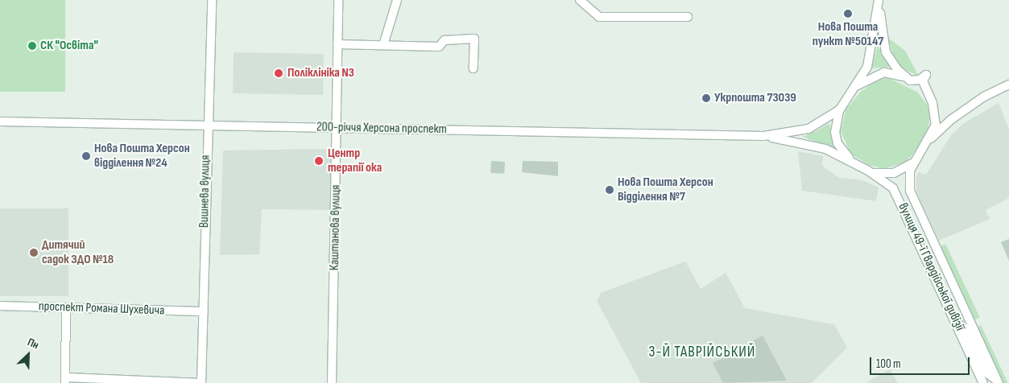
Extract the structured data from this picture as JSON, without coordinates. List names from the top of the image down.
{
  "streets": {
    "street": [
      "200-річчя Херсона проспект",
      "Вишнева вулиця",
      "Каштанова вулиця",
      "вулиця 49-ї Гвардійської дивізії",
      "проспект Романа Шухевича"
    ]
  },
  "crossings": [
    ["200-річчя Херсона проспект", "Вишнева вулиця"],
    ["200-річчя Херсона проспект", "Каштанова вулиця"],
    ["Вишнева вулиця", "проспект Романа Шухевича"]
  ],
  "districts": ["3-Й ТАВРІЙСЬКИЙ"],
  "places": [
    "Нова Пошта пункт №50147",
    "СК \"Освіта\"",
    "Поліклініка N3",
    "Укрпошта 73039",
    "Нова Пошта Херсон відділення №24",
    "Центр терапії ока",
    "Нова Пошта Херсон Відділення №7",
    "Дитячий садок ЗДО №18"
  ],
  "scale_bar": "100 m",
  "north": "top right"
}
